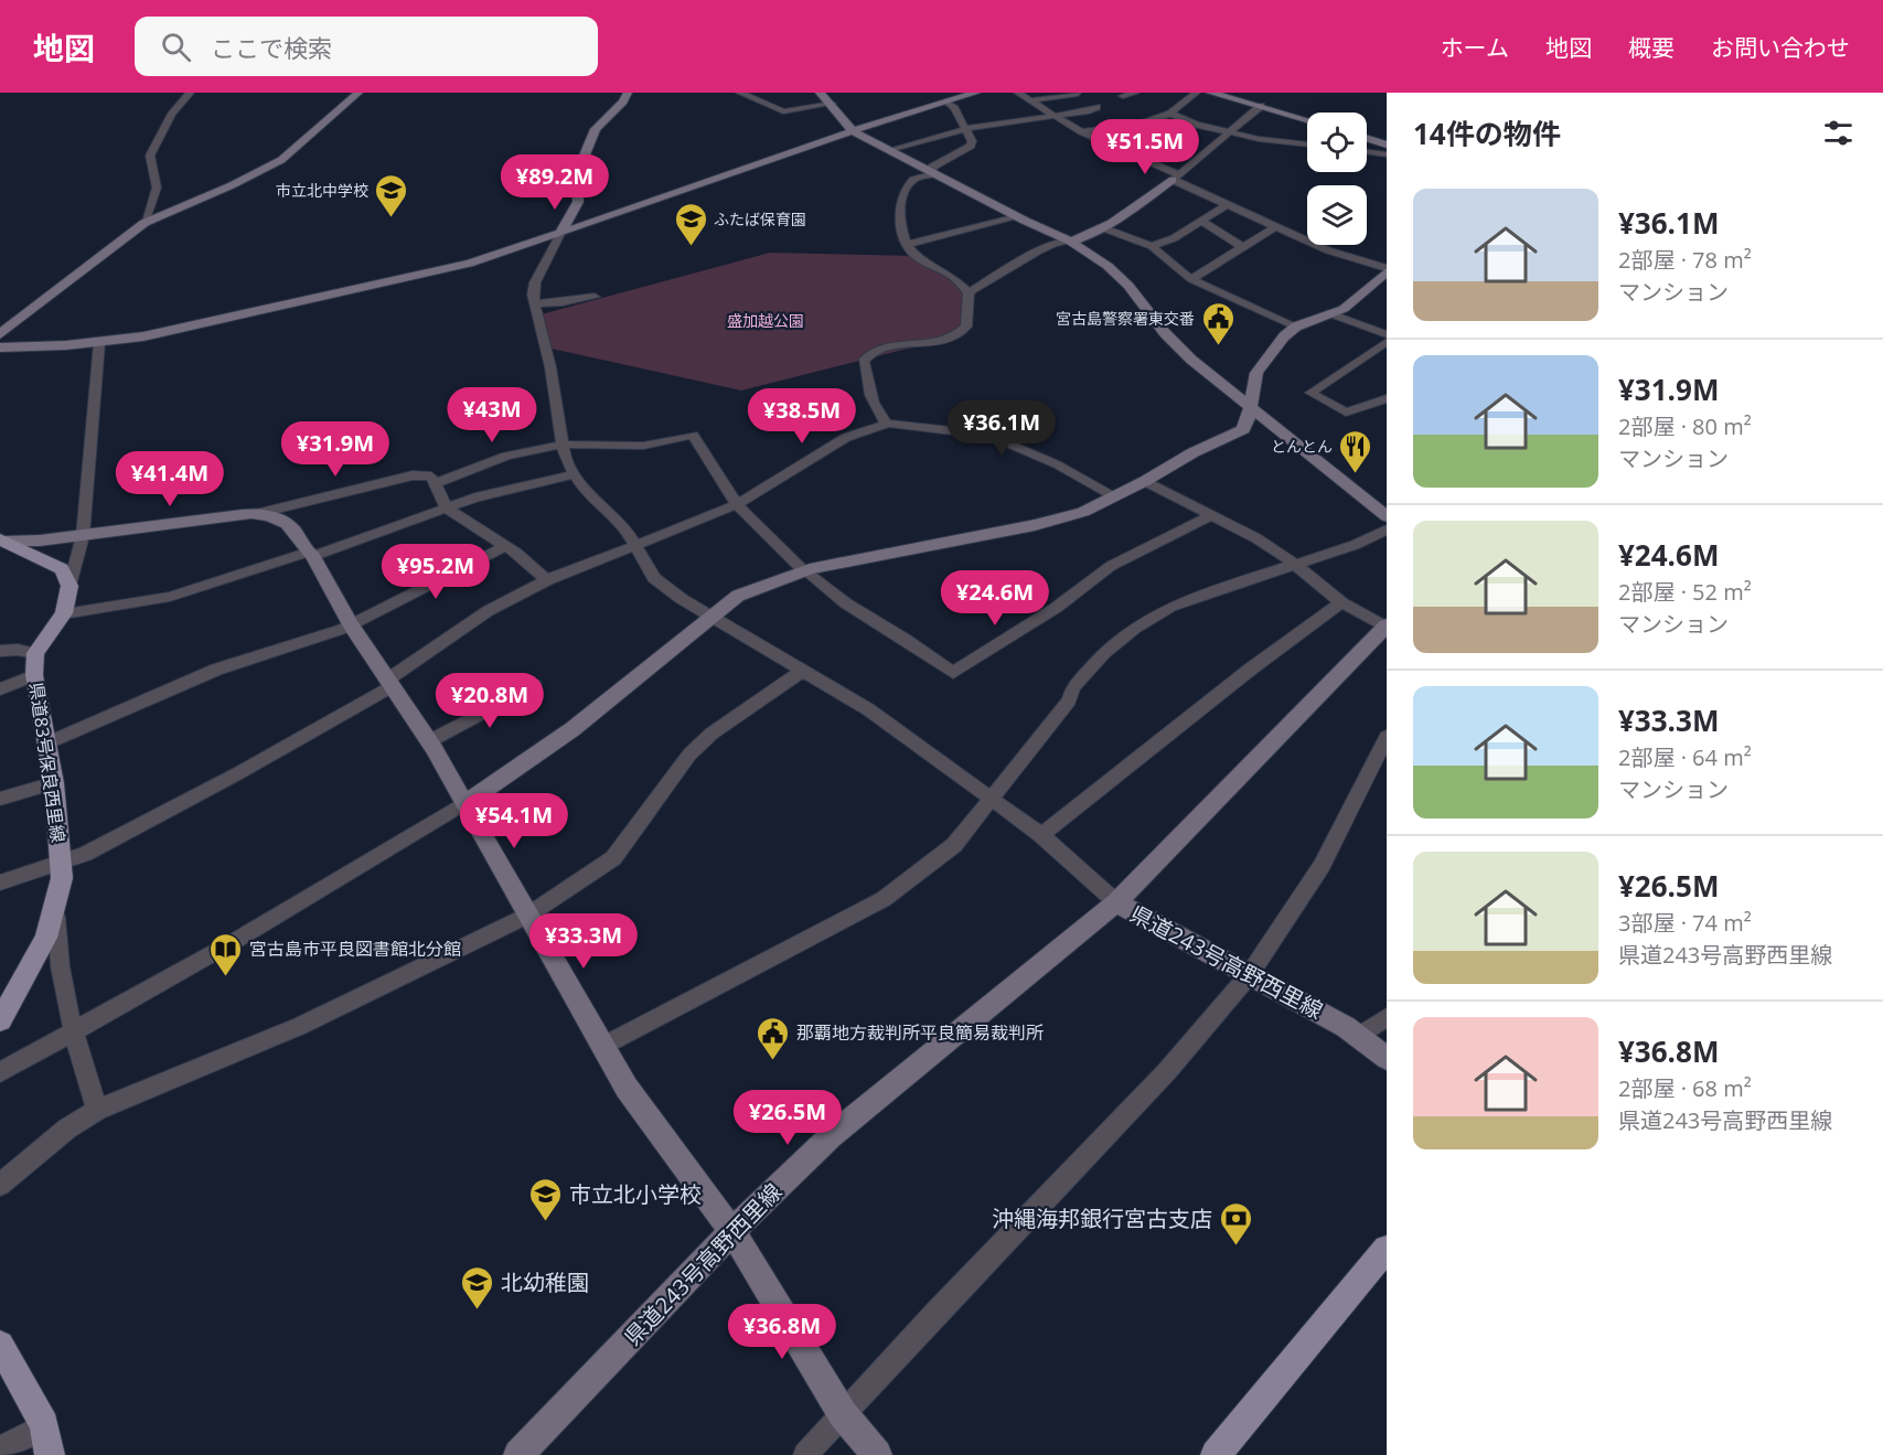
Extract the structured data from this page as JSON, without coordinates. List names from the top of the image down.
{
  "streets": {
    "main road": ["県道83号保良西里線"],
    "street": ["県道243号高野西里線"]
  },
  "parks": ["盛加越公園"],
  "places": {
    "school or university": [
      "市立北中学校",
      "ふたば保育園",
      "市立北小学校",
      "北幼稚園"
    ],
    "public building": ["宮古島警察署東交番", "那覇地方裁判所平良簡易裁判所"],
    "restaurant": ["とんとん"],
    "library": ["宮古島市平良図書館北分館"],
    "bank": ["沖縄海邦銀行宮古支店"]
  },
  "page": {
    "header": "地図",
    "search": "ここで検索",
    "nav": [
      "ホーム",
      "地図",
      "概要",
      "お問い合わせ"
    ],
    "heading": "14件の物件",
    "price": [
      "¥51.5M",
      "¥89.2M",
      "¥43M",
      "¥38.5M",
      "¥36.1M",
      "¥31.9M",
      "¥41.4M",
      "¥95.2M",
      "¥24.6M",
      "¥20.8M",
      "¥54.1M",
      "¥33.3M",
      "¥26.5M",
      "¥36.8M"
    ],
    "list": [
      {
        "name": "¥36.1M",
        "note": "2部屋 · 78 m² · マンション"
      },
      {
        "name": "¥31.9M",
        "note": "2部屋 · 80 m² · マンション"
      },
      {
        "name": "¥24.6M",
        "note": "2部屋 · 52 m² · マンション"
      },
      {
        "name": "¥33.3M",
        "note": "2部屋 · 64 m² · マンション"
      },
      {
        "name": "¥26.5M",
        "note": "3部屋 · 74 m² · 県道243号高野西里線"
      },
      {
        "name": "¥36.8M",
        "note": "2部屋 · 68 m² · 県道243号高野西里線"
      }
    ]
  }
}
